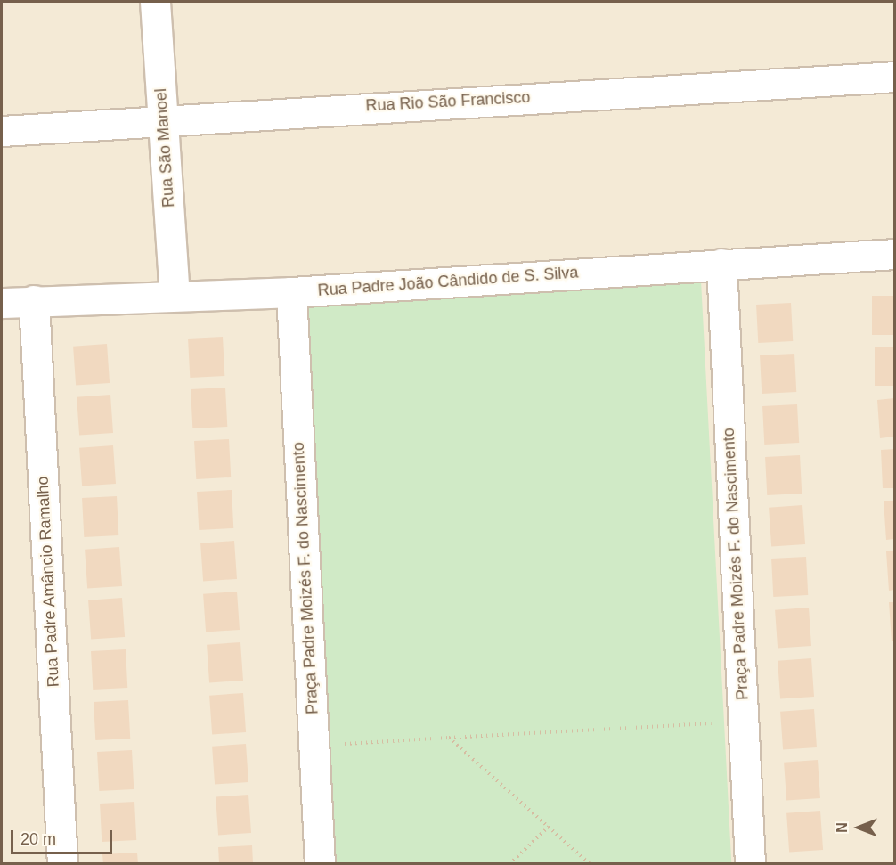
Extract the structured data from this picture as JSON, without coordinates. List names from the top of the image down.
{
  "streets": {
    "street": [
      "Rua Rio São Francisco",
      "Rua São Manoel",
      "Rua Padre João Cândido de S. Silva",
      "Praça Padre Moizés F. do Nascimento",
      "Rua Padre Amâncio Ramalho"
    ]
  },
  "crossings": [
    ["Rua Rio São Francisco", "Rua São Manoel"],
    ["Rua São Manoel", "Rua Padre João Cândido de S. Silva"],
    ["Rua Padre João Cândido de S. Silva", "Praça Padre Moizés F. do Nascimento"],
    ["Rua Padre João Cândido de S. Silva", "Rua Padre Amâncio Ramalho"]
  ],
  "scale_bar": "20 m",
  "north": "left"
}
